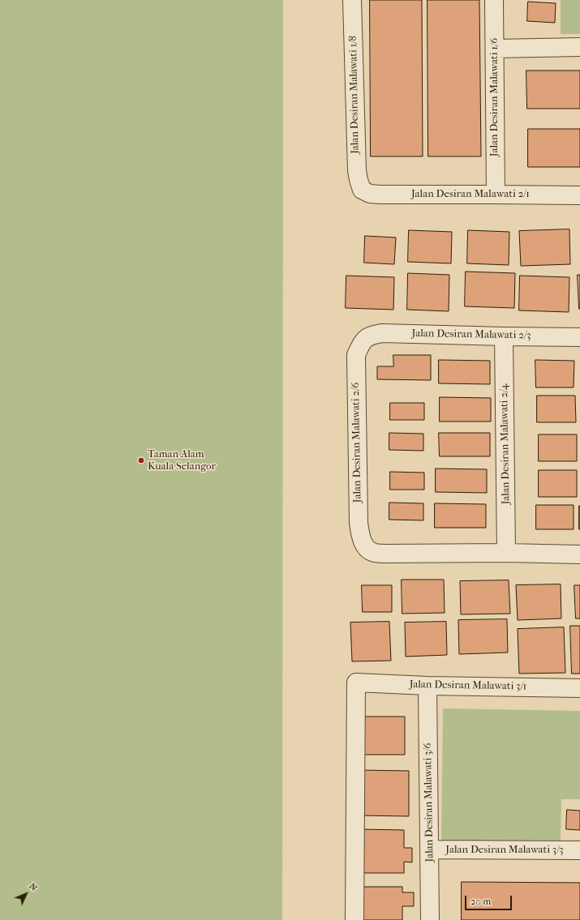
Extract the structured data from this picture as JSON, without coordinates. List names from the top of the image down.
{
  "streets": {
    "street": [
      "Jalan Desiran Malawati 1/8",
      "Jalan Desiran Malawati 1/6",
      "Jalan Desiran Malawati 2/1",
      "Jalan Desiran Malawati 2/3",
      "Jalan Desiran Malawati 2/6",
      "Jalan Desiran Malawati 2/4",
      "Jalan Desiran Malawati 3/1",
      "Jalan Desiran Malawati 3/6",
      "Jalan Desiran Malawati 3/3"
    ]
  },
  "crossings": [
    ["Jalan Desiran Malawati 1/8", "Jalan Desiran Malawati 2/1"],
    ["Jalan Desiran Malawati 1/6", "Jalan Desiran Malawati 2/1"],
    ["Jalan Desiran Malawati 2/3", "Jalan Desiran Malawati 2/6"],
    ["Jalan Desiran Malawati 2/3", "Jalan Desiran Malawati 2/4"],
    ["Jalan Desiran Malawati 2/6", "Jalan Desiran Malawati 2/4"],
    ["Jalan Desiran Malawati 3/1", "Jalan Desiran Malawati 3/6"],
    ["Jalan Desiran Malawati 3/6", "Jalan Desiran Malawati 3/3"]
  ],
  "places": ["Taman Alam Kuala Selangor"],
  "scale_bar": "20 m",
  "north": "top right"
}
